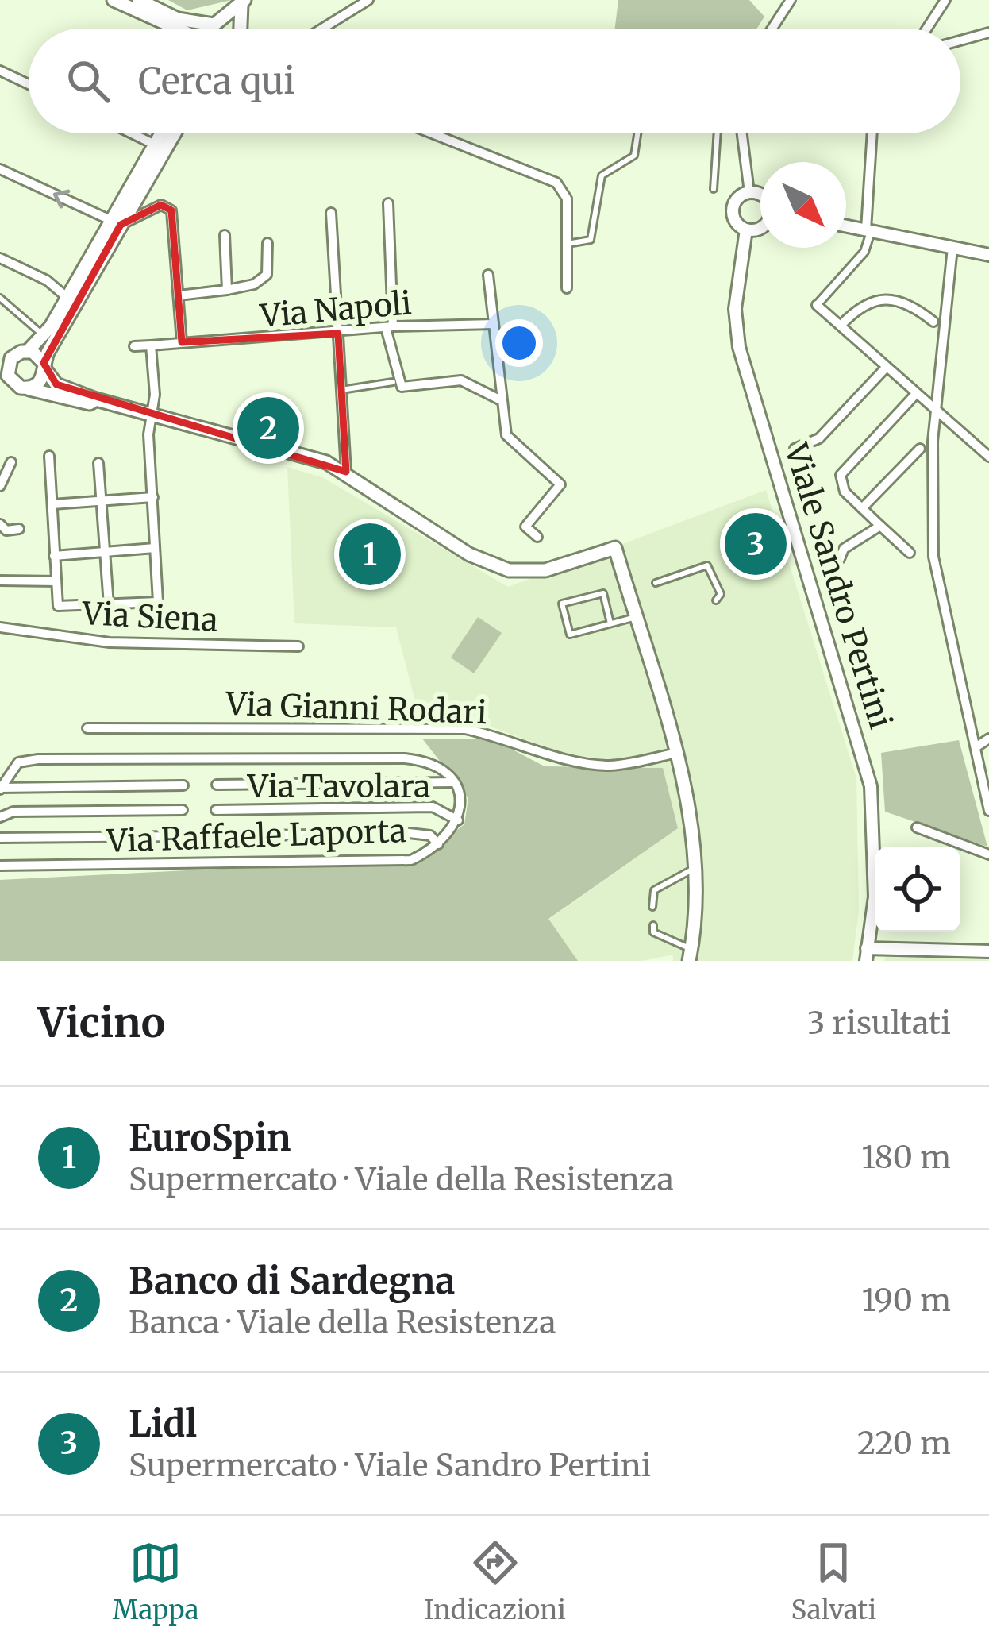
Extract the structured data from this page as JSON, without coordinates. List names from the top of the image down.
{
  "streets": {
    "street": [
      "Via Napoli",
      "Viale Sandro Pertini",
      "Via Siena",
      "Via Gianni Rodari",
      "Via Tavolara",
      "Via Raffaele Laporta"
    ]
  },
  "crossings": [
    ["Via Tavolara", "Via Raffaele Laporta"]
  ],
  "north": "bottom right",
  "page": {
    "search": "Cerca qui",
    "pins": ["2", "3", "1"],
    "heading": ["Vicino", "3 risultati"],
    "list": [
      {
        "mark": "1",
        "name": "EuroSpin",
        "note": "Supermercato · Viale della Resistenza",
        "value": "180 m"
      },
      {
        "mark": "2",
        "name": "Banco di Sardegna",
        "note": "Banca · Viale della Resistenza",
        "value": "190 m"
      },
      {
        "mark": "3",
        "name": "Lidl",
        "note": "Supermercato · Viale Sandro Pertini",
        "value": "220 m"
      }
    ],
    "nav": ["Mappa", "Indicazioni", "Salvati"]
  }
}
